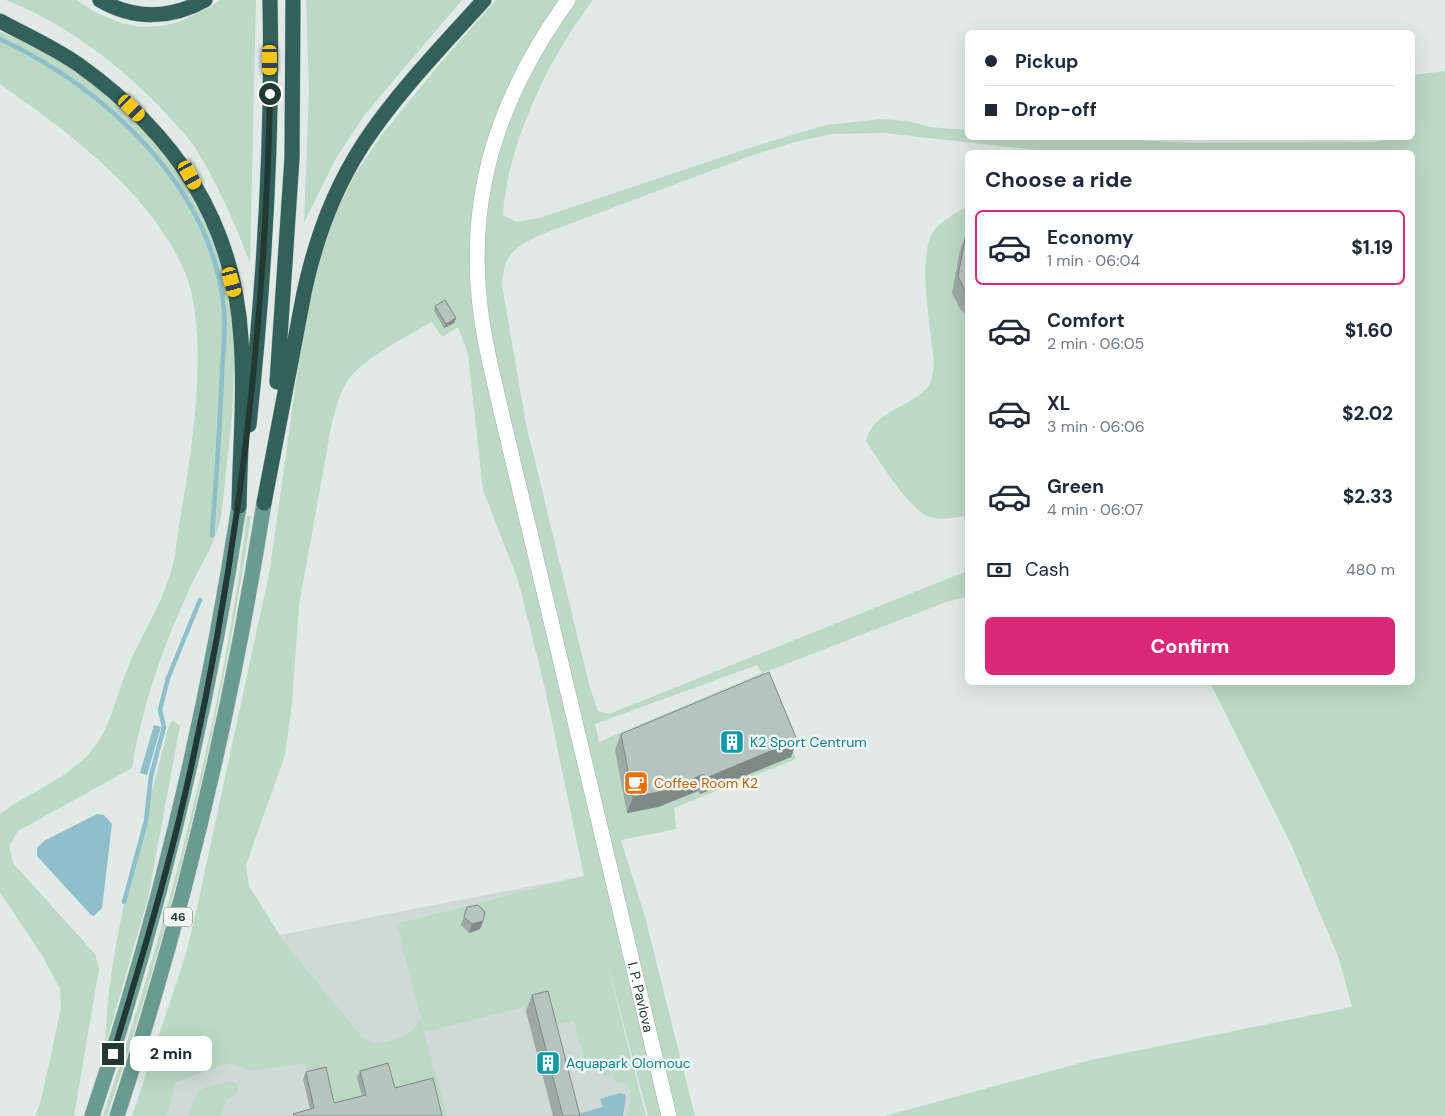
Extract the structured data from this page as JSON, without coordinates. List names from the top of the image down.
{
  "streets": {
    "main road": ["46"],
    "street": ["I. P. Pavlova"]
  },
  "places": {
    "building": ["K2 Sport Centrum", "Aquapark Olomouc"],
    "cafe": ["Coffee Room K2"]
  },
  "page": {
    "banner": ["Pickup", "Drop-off"],
    "heading": "Choose a ride",
    "list": [
      {
        "name": "Economy",
        "note": "1 min · 06:04",
        "value": "$1.19"
      },
      {
        "name": "Comfort",
        "note": "2 min · 06:05",
        "value": "$1.60"
      },
      {
        "name": "XL",
        "note": "3 min · 06:06",
        "value": "$2.02"
      },
      {
        "name": "Green",
        "note": "4 min · 06:07",
        "value": "$2.33"
      }
    ],
    "pay": ["Cash", "480 m"],
    "buttons": "Confirm",
    "bubble": "2 min"
  }
}
